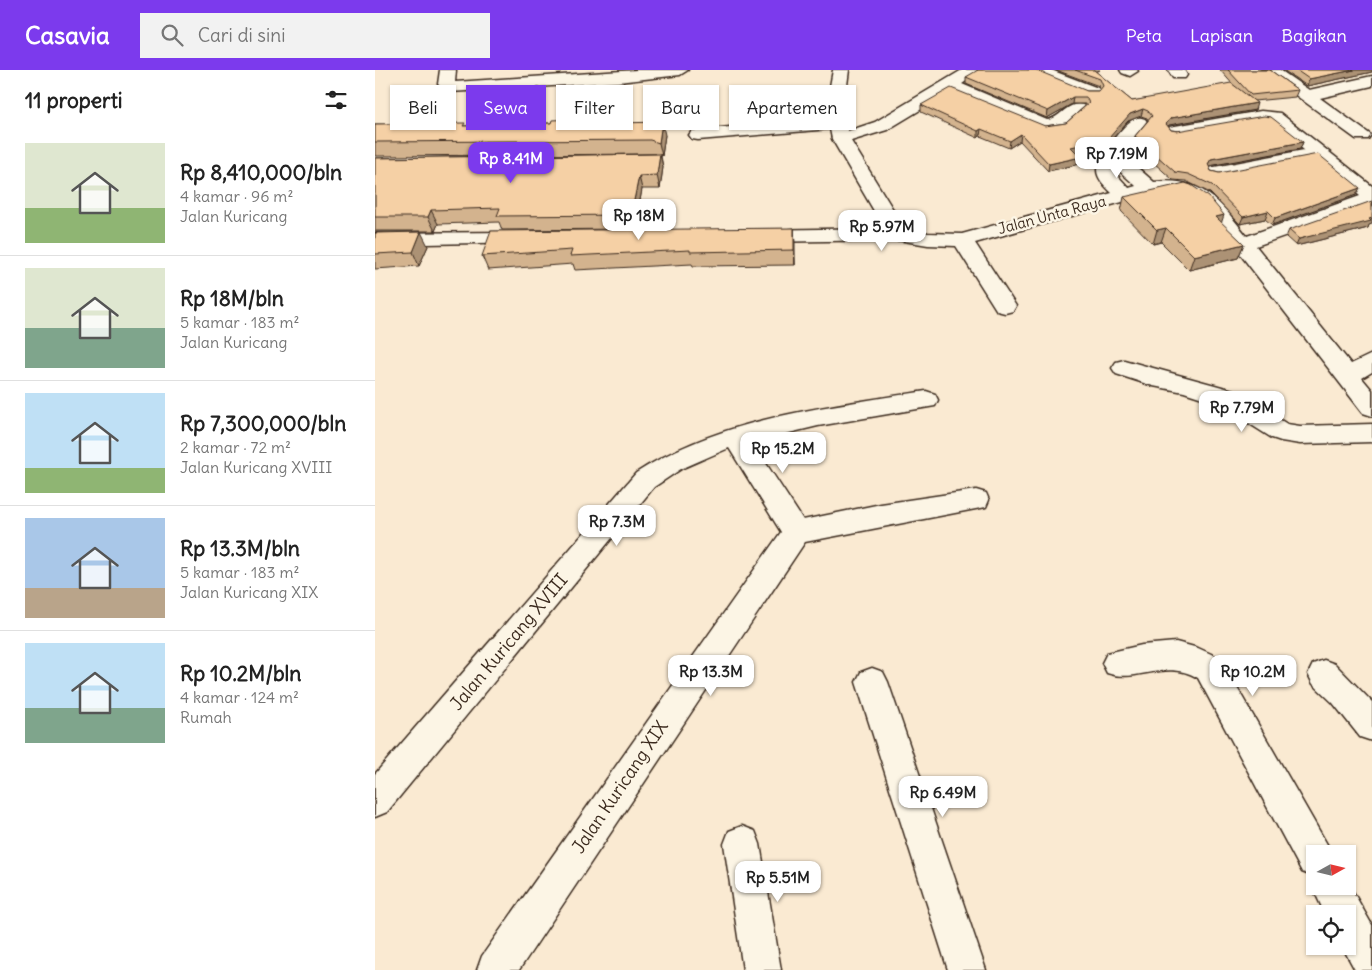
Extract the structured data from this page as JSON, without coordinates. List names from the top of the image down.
{
  "streets": {
    "street": ["Jalan Unta Raya", "Jalan Kuricang XVIII", "Jalan Kuricang XIX"]
  },
  "north": "right",
  "page": {
    "header": "Casavia",
    "search": "Cari di sini",
    "nav": ["Peta", "Lapisan", "Bagikan"],
    "heading": "11 properti",
    "chip": [
      "Beli",
      "Sewa",
      "Filter",
      "Baru",
      "Apartemen"
    ],
    "list": [
      {
        "name": "Rp 8,410,000/bln",
        "note": "4 kamar · 96 m² · Jalan Kuricang"
      },
      {
        "name": "Rp 18M/bln",
        "note": "5 kamar · 183 m² · Jalan Kuricang"
      },
      {
        "name": "Rp 7,300,000/bln",
        "note": "2 kamar · 72 m² · Jalan Kuricang XVIII"
      },
      {
        "name": "Rp 13.3M/bln",
        "note": "5 kamar · 183 m² · Jalan Kuricang XIX"
      },
      {
        "name": "Rp 10.2M/bln",
        "note": "4 kamar · 124 m² · Rumah"
      }
    ],
    "price": [
      "Rp 7.19M",
      "Rp 8.41M",
      "Rp 18M",
      "Rp 5.97M",
      "Rp 7.79M",
      "Rp 15.2M",
      "Rp 7.3M",
      "Rp 13.3M",
      "Rp 10.2M",
      "Rp 6.49M",
      "Rp 5.51M"
    ]
  }
}
